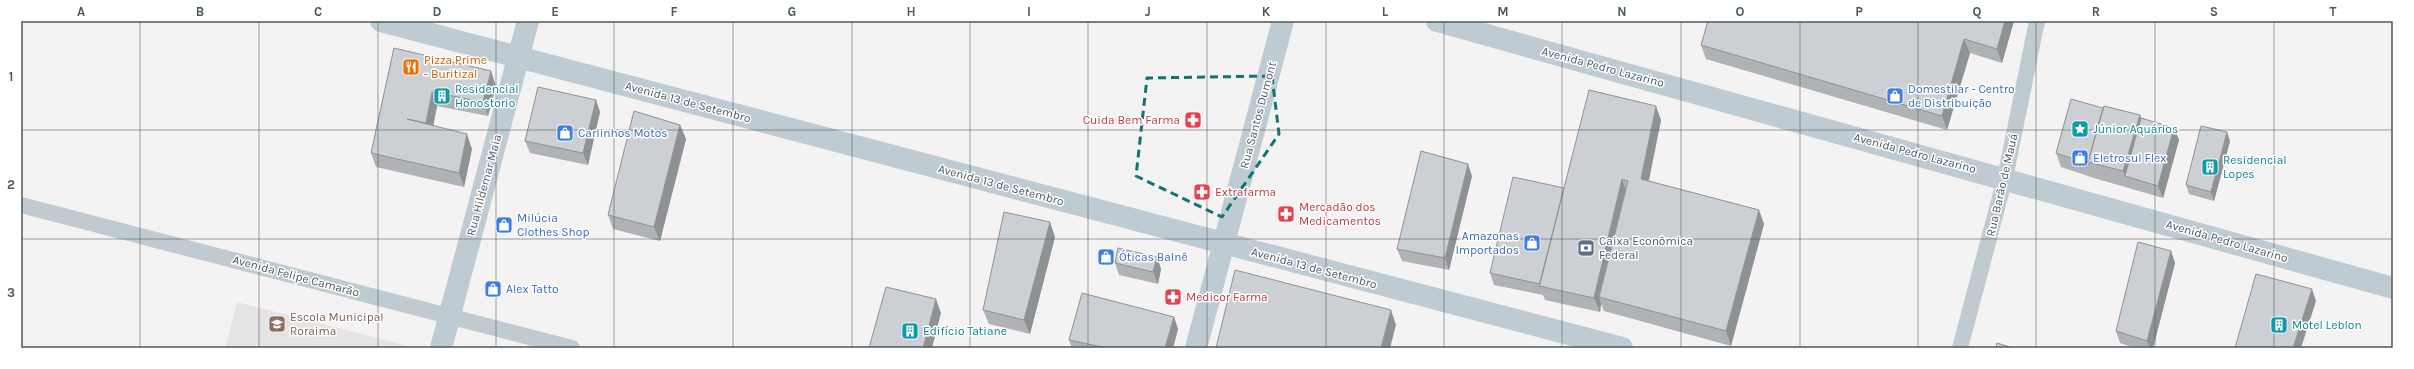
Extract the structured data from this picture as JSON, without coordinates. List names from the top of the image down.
{
  "streets": {
    "main road": [
      "Avenida Pedro Lazarino",
      "Avenida 13 de Setembro",
      "Rua Santos Dumont",
      "Rua Hildemar Maia"
    ],
    "street": ["Rua Barão de Mauá", "Avenida Felipe Camarão"]
  },
  "crossings": [
    ["Avenida Pedro Lazarino", "Rua Barão de Mauá"],
    ["Avenida 13 de Setembro", "Rua Santos Dumont"],
    ["Avenida 13 de Setembro", "Rua Hildemar Maia"],
    ["Rua Hildemar Maia", "Avenida Felipe Camarão"]
  ],
  "places": {
    "restaurant": ["Pizza Prime - Buritizal"],
    "building": [
      "Residencial Honostorio",
      "Residencial Lopes",
      "Motel Leblon",
      "Edifício Tatiane"
    ],
    "shop": [
      "Domestilar - Centro de Distribuição",
      "Carlinhos Motos",
      "Eletrosul Flex",
      "Milúcia Clothes Shop",
      "Amazonas Importados",
      "Óticas Balnê",
      "Alex Tatto"
    ],
    "pharmacy": [
      "Cuida Bem Farma",
      "Extrafarma",
      "Mercadão dos Medicamentos",
      "Medicor Farma"
    ],
    "place": ["Júnior Aquários"],
    "bank": ["Caixa Econômica Federal"],
    "school or university": ["Escola Municipal Roraima"]
  },
  "grid": {
    "columns": [
      "A",
      "B",
      "C",
      "D",
      "E",
      "F",
      "G",
      "H",
      "I",
      "J",
      "K",
      "L",
      "M",
      "N",
      "O",
      "P",
      "Q",
      "R",
      "S",
      "T"
    ],
    "rows": ["1", "2", "3"]
  }
}
